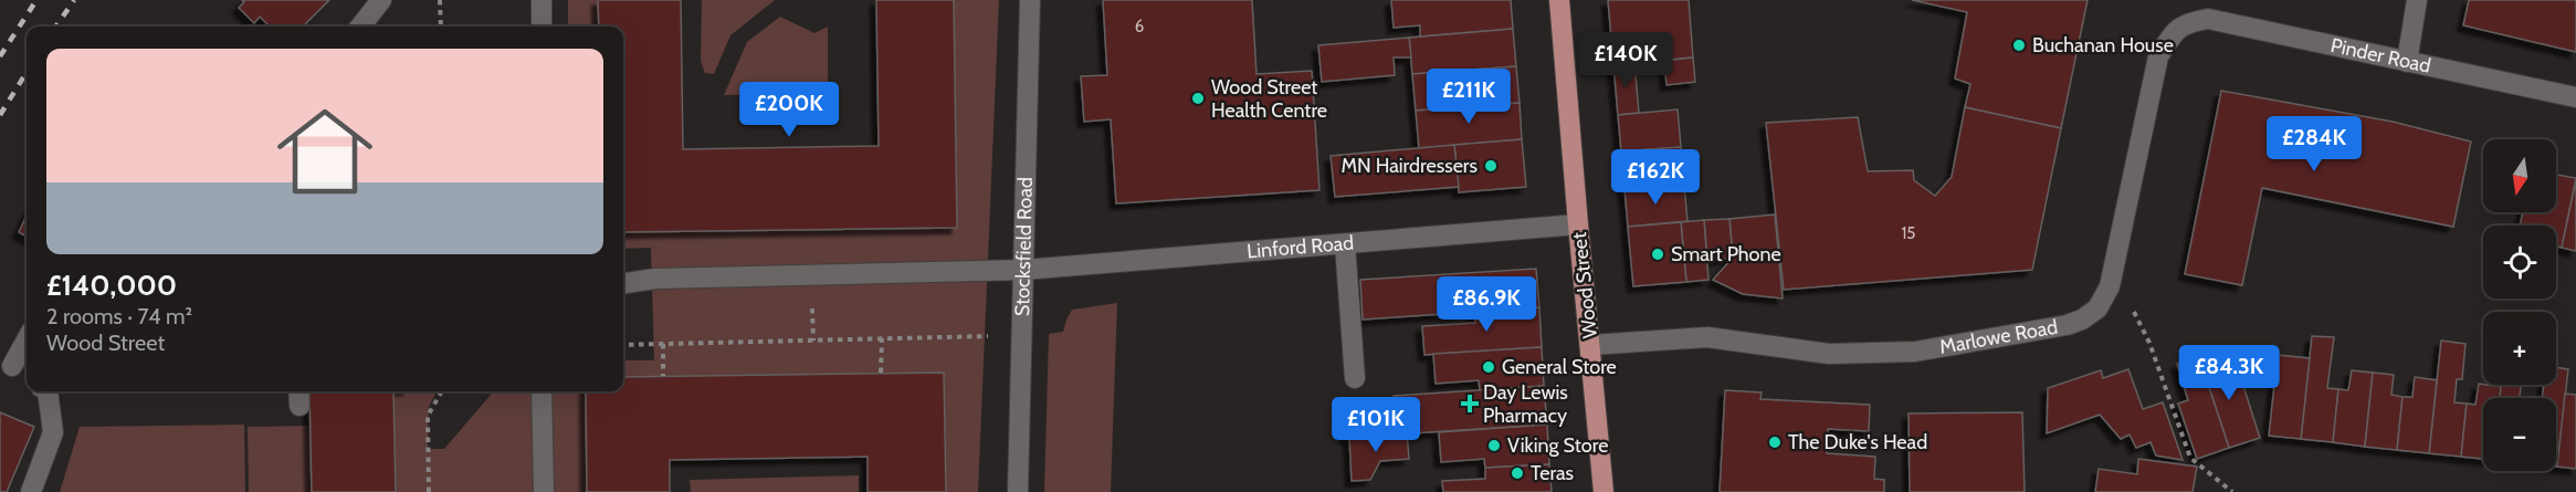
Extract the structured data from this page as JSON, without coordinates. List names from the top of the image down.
{
  "streets": {
    "main road": ["Wood Street"],
    "street": [
      "Pinder Road",
      "Stocksfield Road",
      "Linford Road",
      "Marlowe Road"
    ]
  },
  "crossings": [
    ["Pinder Road", "Marlowe Road"],
    ["Stocksfield Road", "Linford Road"],
    ["Linford Road", "Wood Street"],
    ["Wood Street", "Marlowe Road"]
  ],
  "places": {
    "other": [
      "Buchanan House",
      "Wood Street Health Centre",
      "MN Hairdressers",
      "Smart Phone",
      "General Store",
      "The Duke's Head",
      "Viking Store",
      "Teras"
    ],
    "health": ["Day Lewis Pharmacy"]
  },
  "house_numbers": ["6", "15"],
  "north": "bottom",
  "page": {
    "list": [
      {
        "name": "£140,000",
        "note": "2 rooms · 74 m² · Wood Street"
      }
    ],
    "price": [
      "£140K",
      "£211K",
      "£200K",
      "£284K",
      "£162K",
      "£86.9K",
      "£84.3K",
      "£101K"
    ],
    "map_buttons": ["+", "−"]
  }
}
